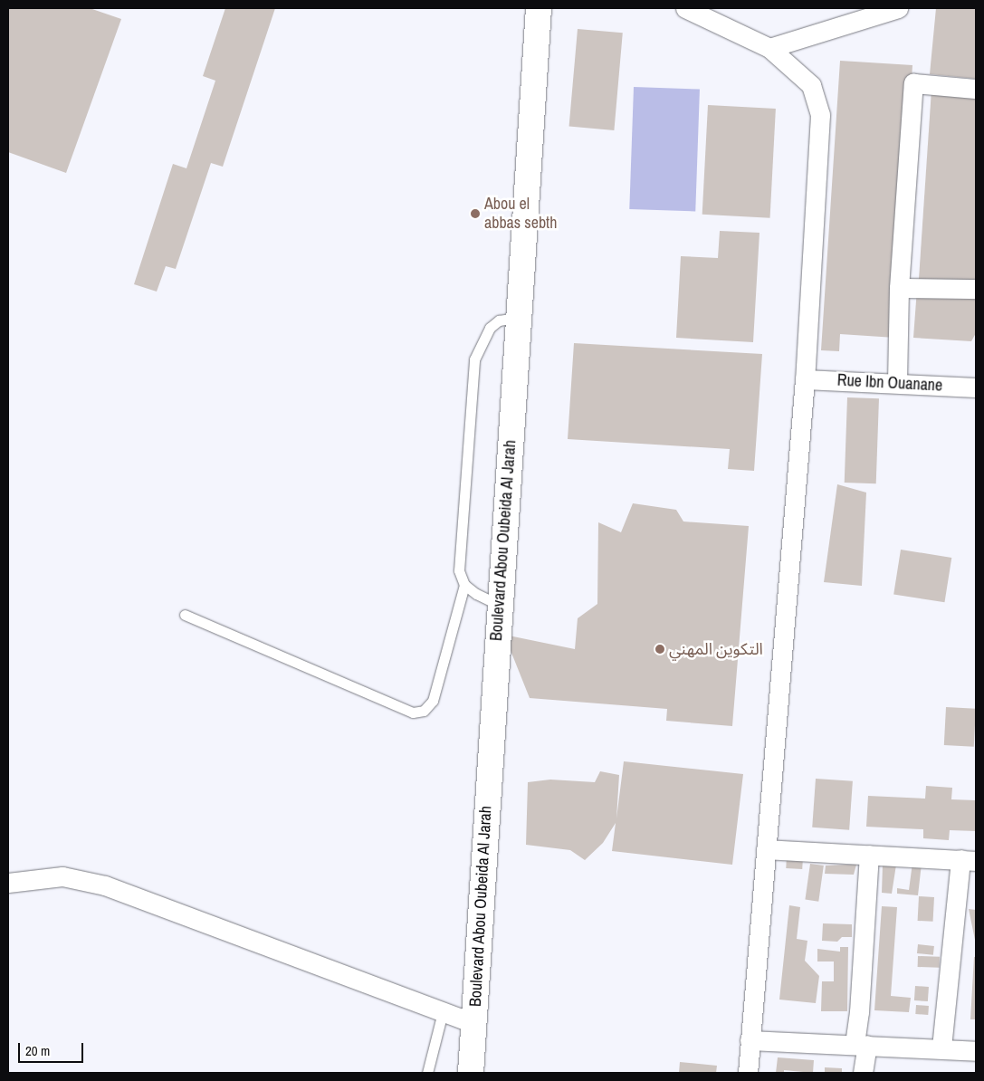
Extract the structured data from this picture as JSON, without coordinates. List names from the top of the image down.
{
  "streets": {
    "street": ["Rue Ibn Ouanane", "Boulevard Abou Oubeida Al Jarah"]
  },
  "places": ["Abou el abbas sebth", "التكوين المهني"],
  "scale_bar": "20 m"
}
